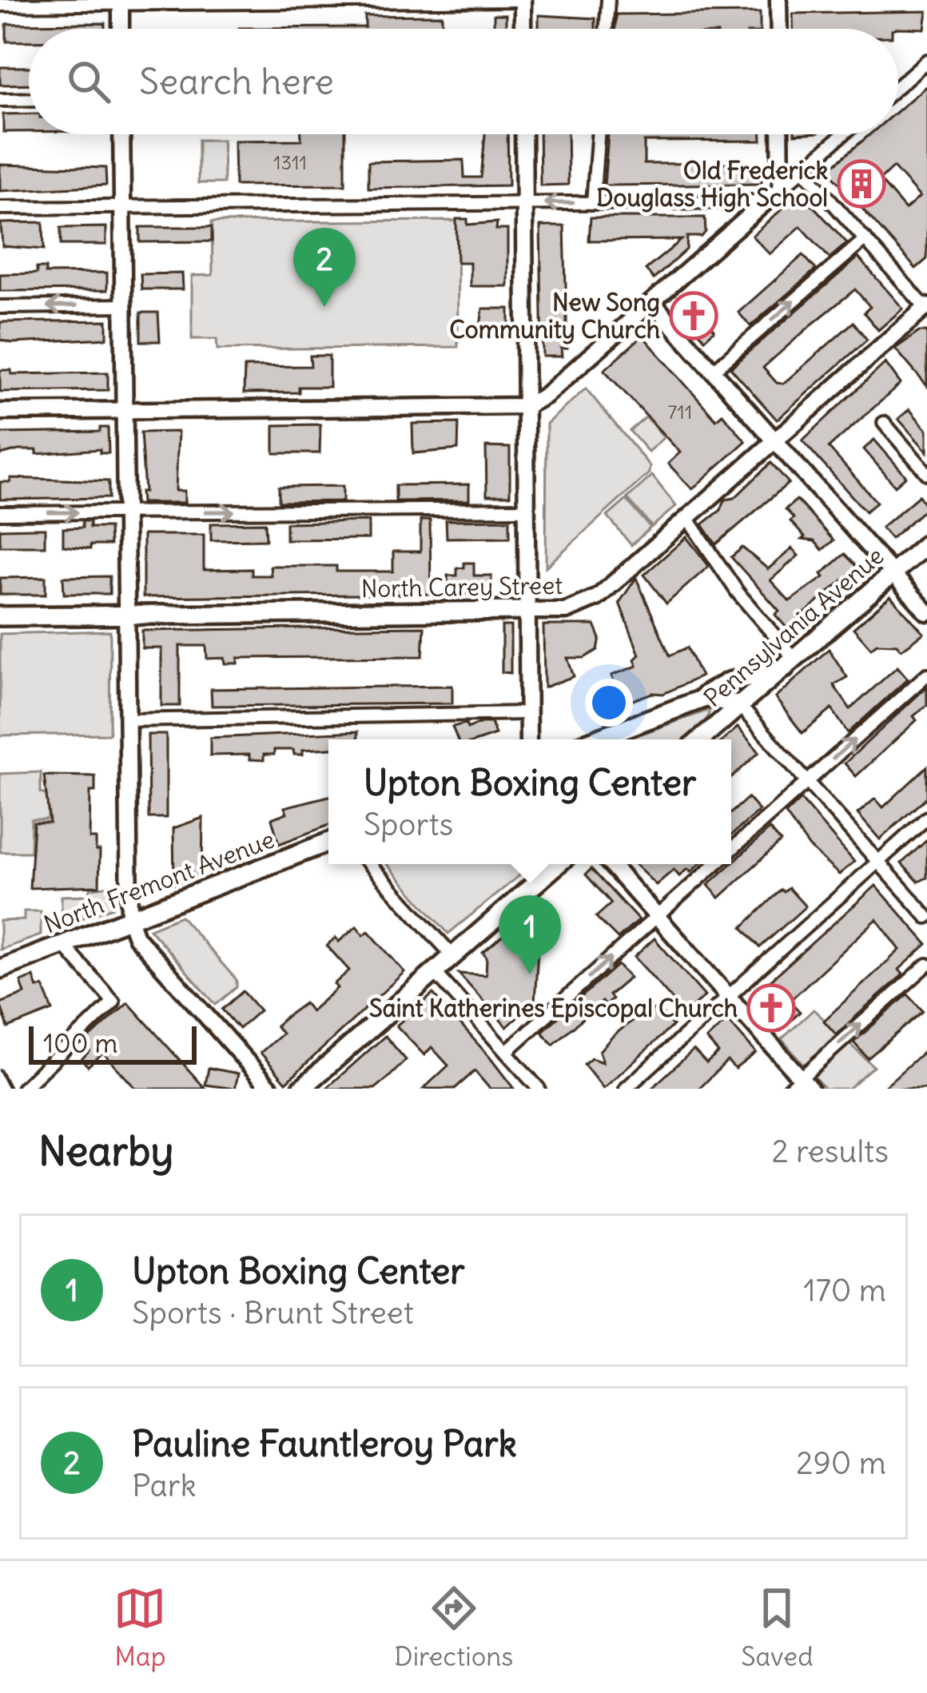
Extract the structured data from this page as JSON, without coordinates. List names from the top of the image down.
{
  "streets": {
    "main road": ["North Carey Street", "Pennsylvania Avenue", "North Fremont Avenue"]
  },
  "places": {
    "building": ["Old Frederick Douglass High School"],
    "church": ["New Song Community Church", "Saint Katherines Episcopal Church"]
  },
  "house_numbers": ["1311", "711"],
  "scale_bar": "100 m",
  "page": {
    "search": "Search here",
    "pins": ["2", "1"],
    "popup": ["Upton Boxing Center", "Sports"],
    "scale": "100 m",
    "heading": ["Nearby", "2 results"],
    "list": [
      {
        "mark": "1",
        "name": "Upton Boxing Center",
        "note": "Sports · Brunt Street",
        "value": "170 m"
      },
      {
        "mark": "2",
        "name": "Pauline Fauntleroy Park",
        "note": "Park",
        "value": "290 m"
      }
    ],
    "nav": ["Map", "Directions", "Saved"]
  }
}
